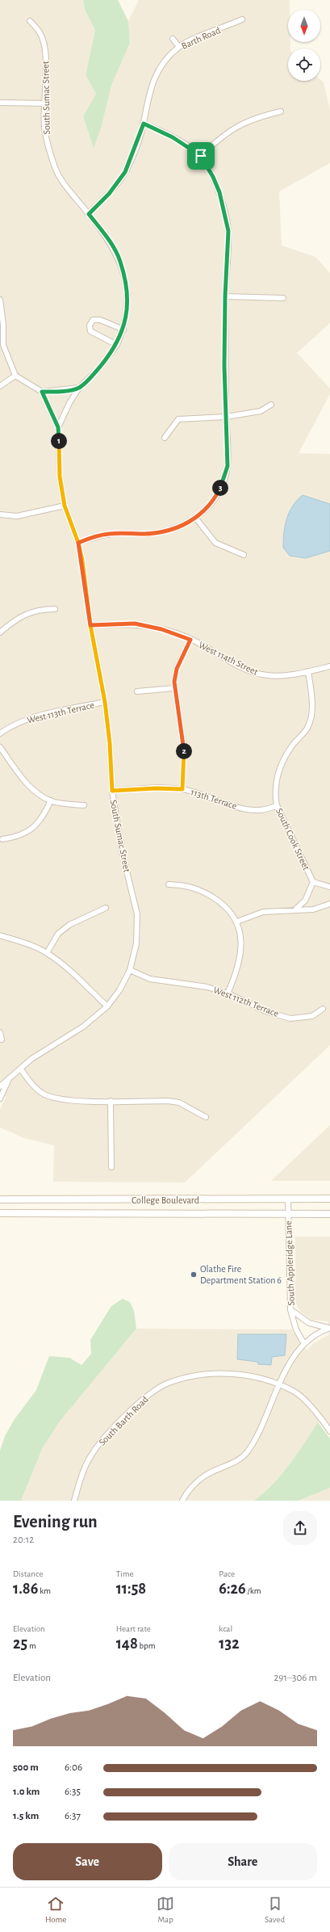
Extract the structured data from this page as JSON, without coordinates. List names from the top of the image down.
{
  "streets": {
    "street": [
      "Barth Road",
      "South Sumac Street",
      "West 114th Street",
      "West 113th Terrace",
      "113th Terrace",
      "South Cook Street",
      "West 112th Terrace",
      "College Boulevard",
      "South Appleridge Lane",
      "South Barth Road"
    ]
  },
  "crossings": [
    ["Barth Road", "South Sumac Street"],
    ["South Sumac Street", "West 114th Street"],
    ["South Sumac Street", "West 113th Terrace"],
    ["South Sumac Street", "113th Terrace"],
    ["South Sumac Street", "West 112th Terrace"],
    ["West 114th Street", "South Cook Street"],
    ["113th Terrace", "South Cook Street"],
    ["College Boulevard", "South Appleridge Lane"]
  ],
  "places": ["Olathe Fire Department Station 6"],
  "north": "bottom",
  "page": {
    "pins": ["1", "3", "2"],
    "heading": ["Evening run", "20:12"],
    "stats": [
      ["Distance", "1.86 km"],
      ["Time", "11:58"],
      ["Pace", "6:26 /km"],
      ["Elevation", "25 m"],
      ["Heart rate", "148 bpm"],
      ["kcal", "132"]
    ],
    "chart": ["Elevation", "291–306 m"],
    "list": [
      {
        "name": "500 m",
        "note": "6:06"
      },
      {
        "name": "1.0 km",
        "note": "6:35"
      },
      {
        "name": "1.5 km",
        "note": "6:37"
      }
    ],
    "buttons": ["Save", "Share"],
    "tabs": ["Home", "Map", "Saved"]
  }
}
